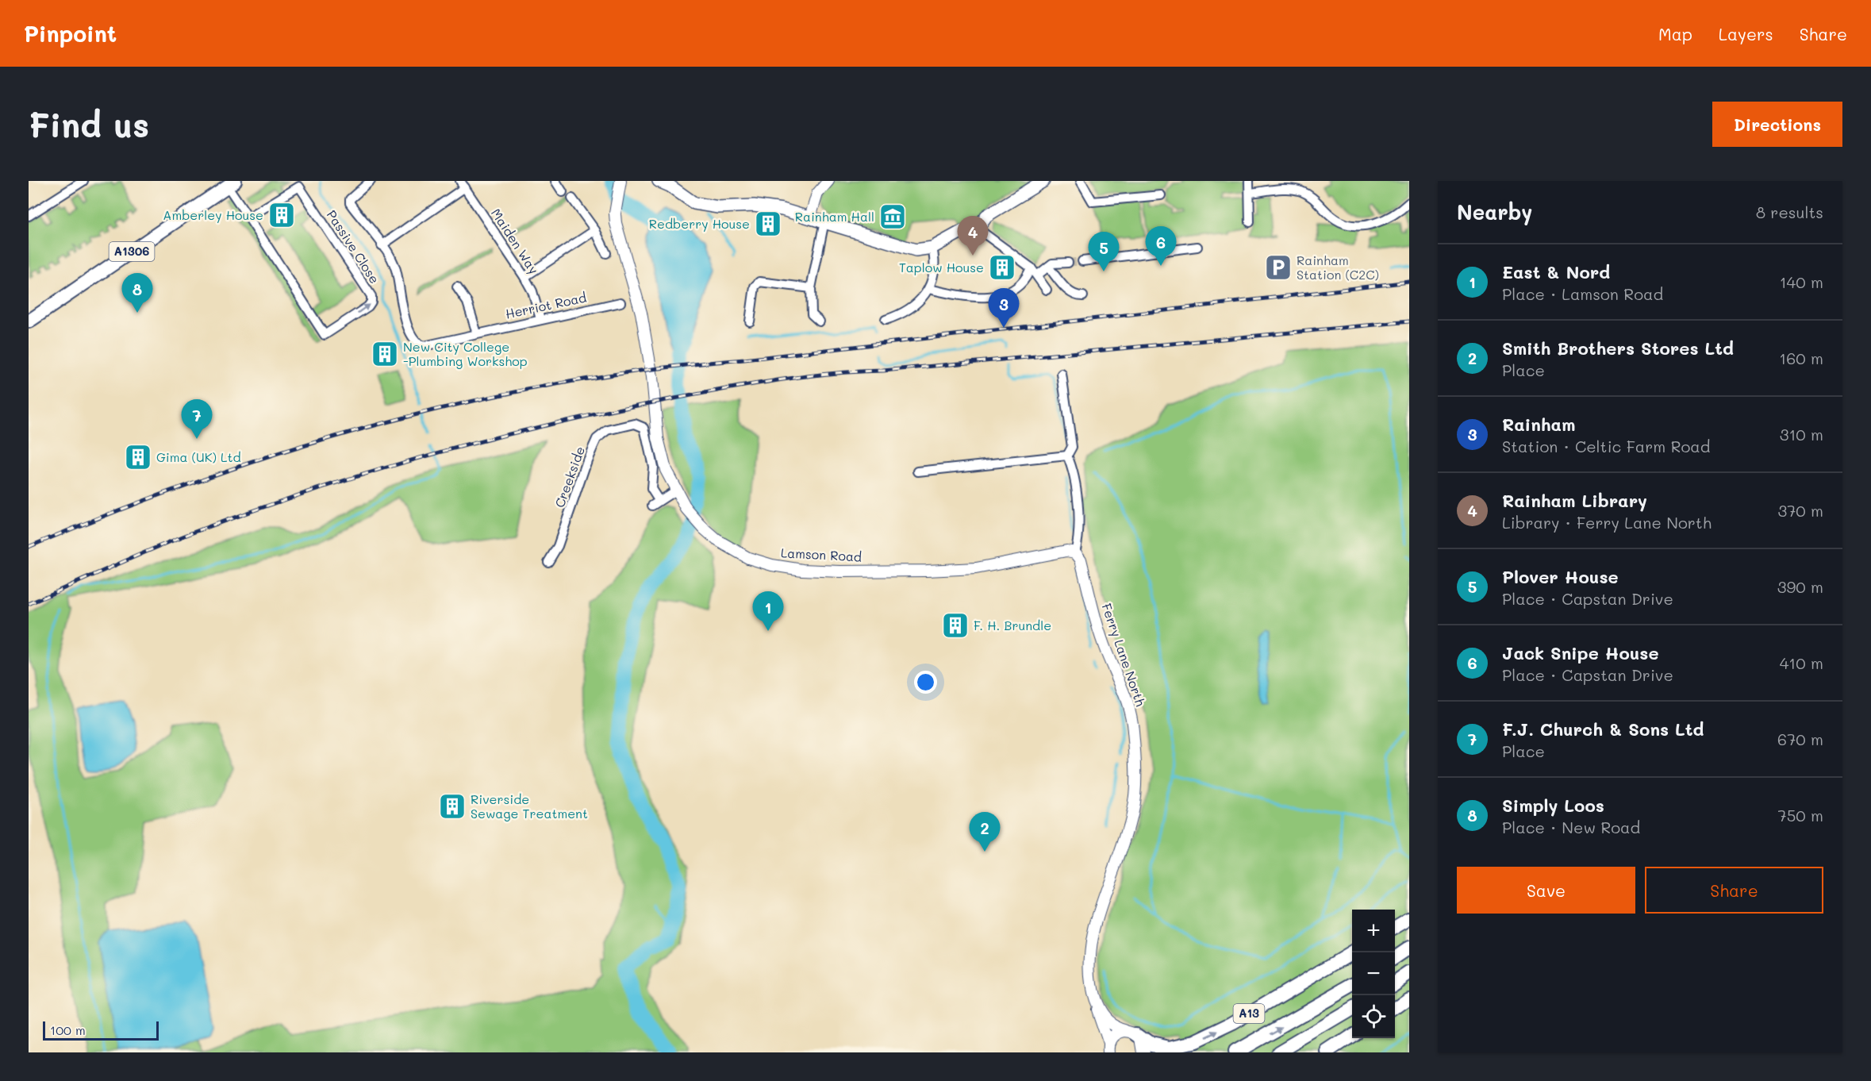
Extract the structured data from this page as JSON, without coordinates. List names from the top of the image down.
{
  "streets": {
    "main road": ["A1306", "A13"],
    "street": [
      "Maiden Way",
      "Passive Close",
      "Herriot Road",
      "Creekside",
      "Lamson Road",
      "Ferry Lane North"
    ]
  },
  "crossings": [
    ["Maiden Way", "Herriot Road"],
    ["Passive Close", "A1306"],
    ["Creekside", "Lamson Road"],
    ["Lamson Road", "Ferry Lane North"],
    ["Ferry Lane North", "A13"]
  ],
  "places": {
    "building": [
      "Amberley House",
      "Redberry House",
      "Taplow House",
      "New City College -Plumbing Workshop",
      "Gima (UK) Ltd",
      "F. H. Brundle",
      "Riverside Sewage Treatment"
    ],
    "museum": ["Rainham Hall"],
    "parking": ["Rainham Station (C2C)"]
  },
  "scale_bar": "100 m",
  "page": {
    "header": "Pinpoint",
    "nav": ["Map", "Layers", "Share"],
    "buttons": [
      "Directions",
      ["Save", "Share"]
    ],
    "title": "Find us",
    "heading": ["Nearby", "8 results"],
    "pins": [
      "4",
      "6",
      "5",
      "8",
      "3",
      "7",
      "1",
      "2"
    ],
    "list": [
      {
        "mark": "1",
        "name": "East & Nord",
        "note": "Place · Lamson Road",
        "value": "140 m"
      },
      {
        "mark": "2",
        "name": "Smith Brothers Stores Ltd",
        "note": "Place",
        "value": "160 m"
      },
      {
        "mark": "3",
        "name": "Rainham",
        "note": "Station · Celtic Farm Road",
        "value": "310 m"
      },
      {
        "mark": "4",
        "name": "Rainham Library",
        "note": "Library · Ferry Lane North",
        "value": "370 m"
      },
      {
        "mark": "5",
        "name": "Plover House",
        "note": "Place · Capstan Drive",
        "value": "390 m"
      },
      {
        "mark": "6",
        "name": "Jack Snipe House",
        "note": "Place · Capstan Drive",
        "value": "410 m"
      },
      {
        "mark": "7",
        "name": "F.J. Church & Sons Ltd",
        "note": "Place",
        "value": "670 m"
      },
      {
        "mark": "8",
        "name": "Simply Loos",
        "note": "Place · New Road",
        "value": "750 m"
      }
    ],
    "map_buttons": ["+", "−"],
    "scale": "100 m"
  }
}
